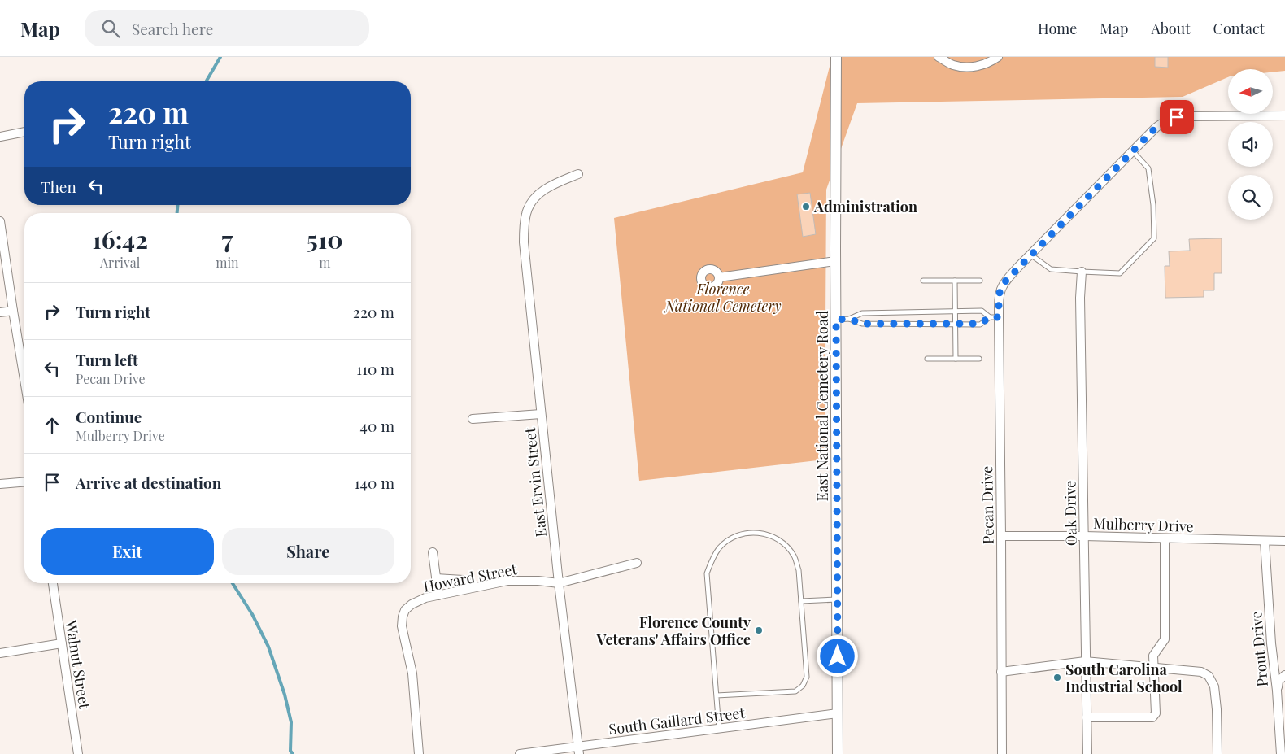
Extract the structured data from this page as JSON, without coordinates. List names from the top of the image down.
{
  "streets": {
    "street": [
      "East National Cemetery Road",
      "East Ervin Street",
      "Pecan Drive",
      "Oak Drive",
      "Mulberry Drive",
      "Howard Street",
      "Prout Drive",
      "Walnut Street",
      "South Gaillard Street"
    ]
  },
  "crossings": [
    ["East National Cemetery Road", "South Gaillard Street"],
    ["East Ervin Street", "Howard Street"],
    ["East Ervin Street", "South Gaillard Street"],
    ["Pecan Drive", "Mulberry Drive"],
    ["Oak Drive", "Mulberry Drive"],
    ["Mulberry Drive", "Prout Drive"]
  ],
  "parks": ["Florence National Cemetery"],
  "places": ["Administration", "Florence County Veterans' Affairs Office", "South Carolina Industrial School"],
  "north": "left",
  "page": {
    "header": "Map",
    "search": "Search here",
    "nav": [
      "Home",
      "Map",
      "About",
      "Contact"
    ],
    "turn": ["220 m", "Turn right"],
    "then": "Then",
    "eta": [
      "16:42",
      "Arrival",
      "7",
      "min",
      "510",
      "m"
    ],
    "list": [
      {
        "name": "Turn right",
        "value": "220 m"
      },
      {
        "name": "Turn left",
        "note": "Pecan Drive",
        "value": "110 m"
      },
      {
        "name": "Continue",
        "note": "Mulberry Drive",
        "value": "40 m"
      },
      {
        "name": "Arrive at destination",
        "value": "140 m"
      }
    ],
    "buttons": ["Exit", "Share"]
  }
}
